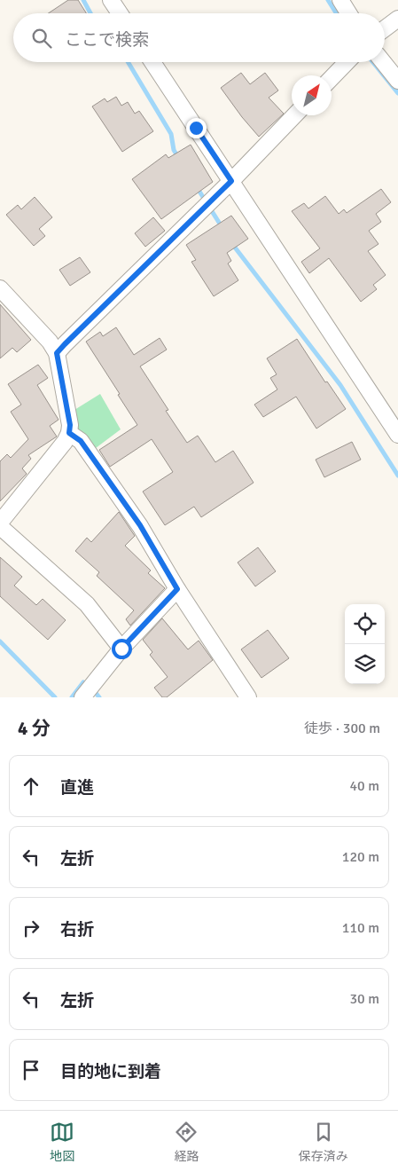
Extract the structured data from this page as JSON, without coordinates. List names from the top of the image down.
{
  "north": "top right",
  "page": {
    "search": "ここで検索",
    "heading": ["4 分", "徒歩 · 300 m"],
    "list": [
      ["直進", "40 m"],
      ["左折", "120 m"],
      ["右折", "110 m"],
      ["左折", "30 m"],
      "目的地に到着"
    ],
    "nav": ["地図", "経路", "保存済み"]
  }
}
